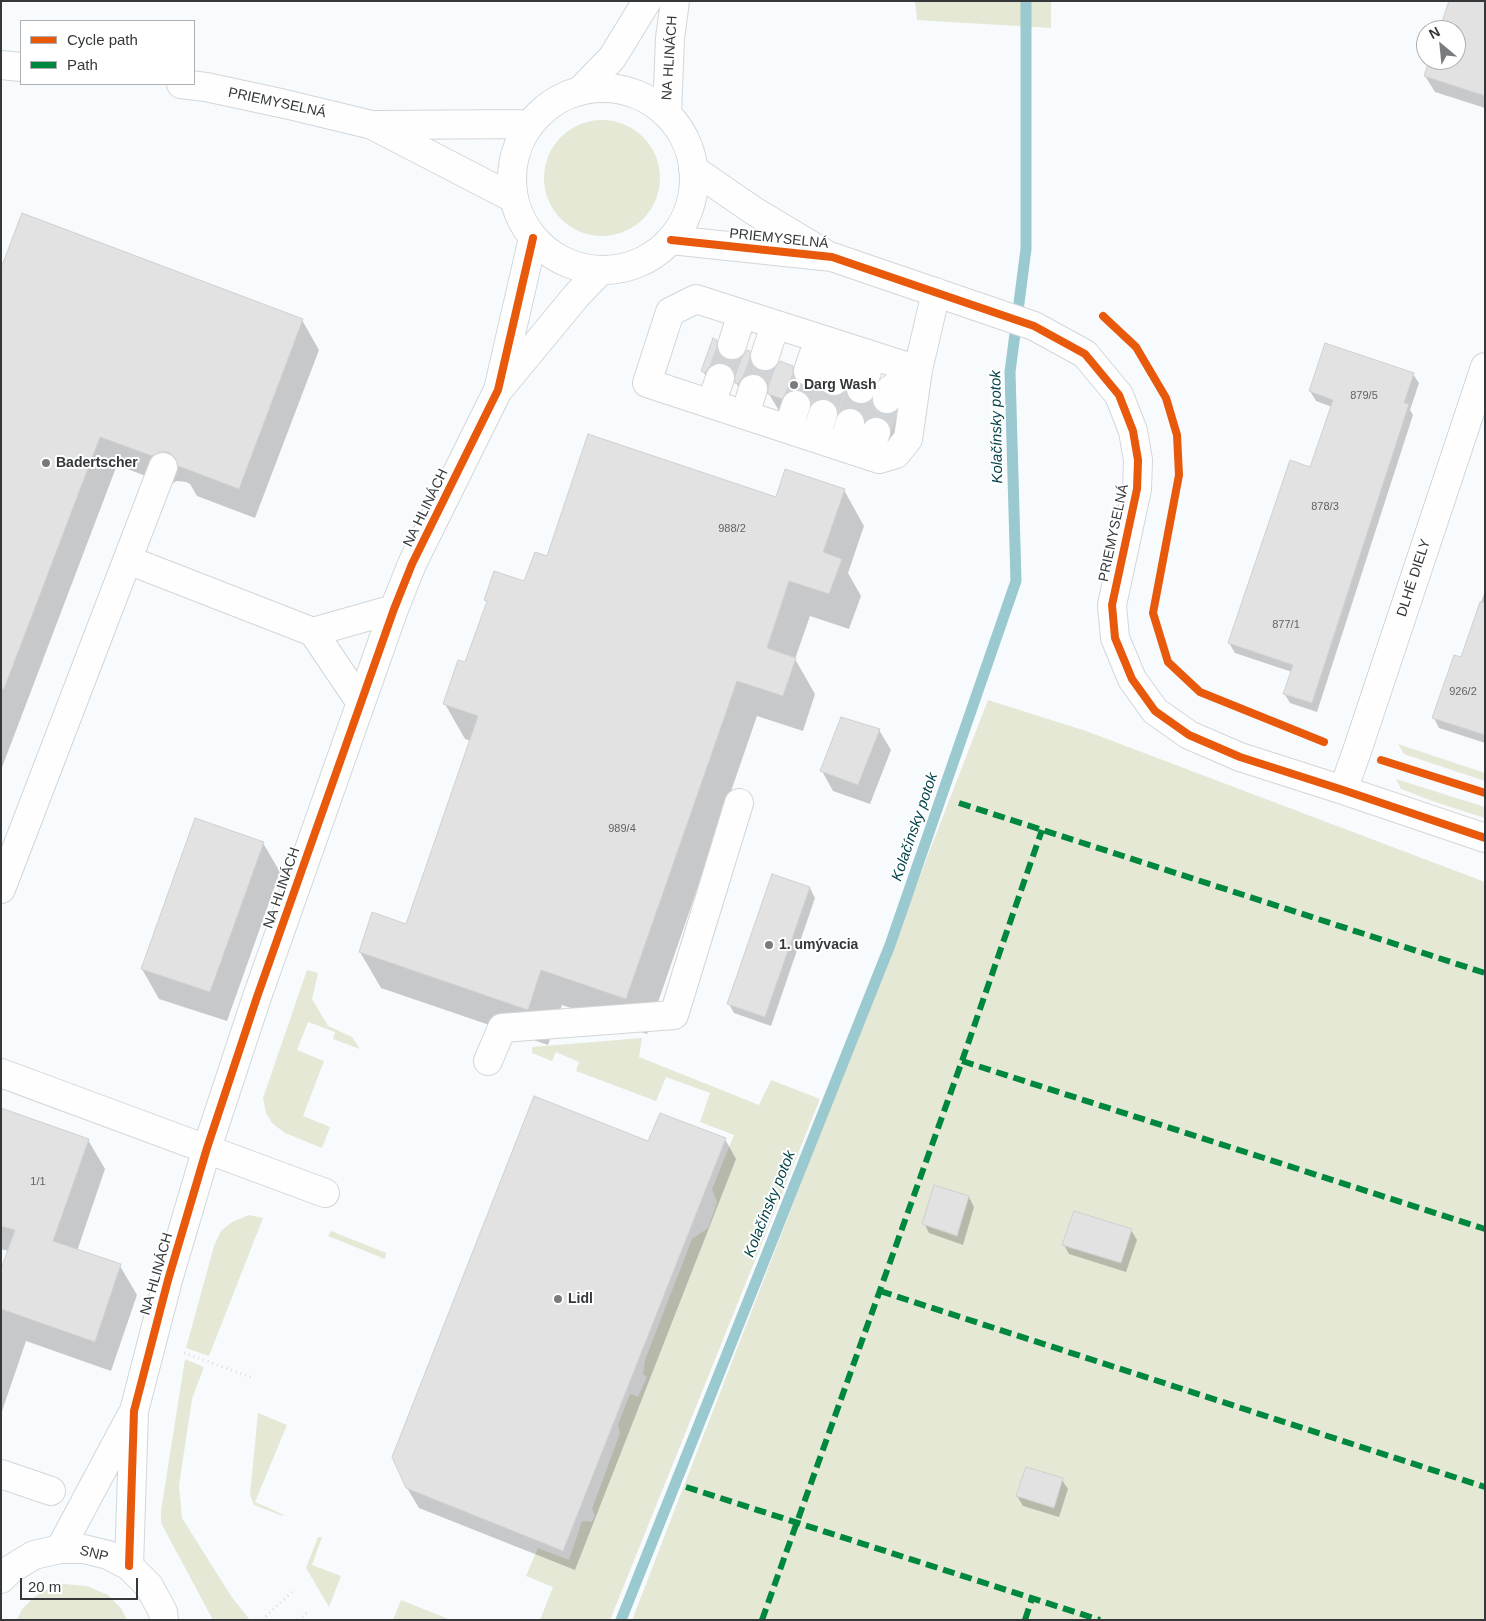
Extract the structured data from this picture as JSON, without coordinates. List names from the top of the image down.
{
  "streets": {
    "street": [
      "NA HLINÁCH",
      "PRIEMYSELNÁ",
      "DLHÉ DIELY",
      "SNP"
    ]
  },
  "crossings": [
    ["NA HLINÁCH", "SNP"],
    ["PRIEMYSELNÁ", "DLHÉ DIELY"]
  ],
  "water": ["Kolačínsky potok"],
  "places": [
    "Darg Wash",
    "Badertscher",
    "1. umývacia",
    "Lidl"
  ],
  "house_numbers": [
    "879/5",
    "878/3",
    "988/2",
    "877/1",
    "926/2",
    "989/4",
    "1/1"
  ],
  "legend": ["Cycle path", "Path"],
  "scale_bar": "20 m",
  "north": "top left"
}
